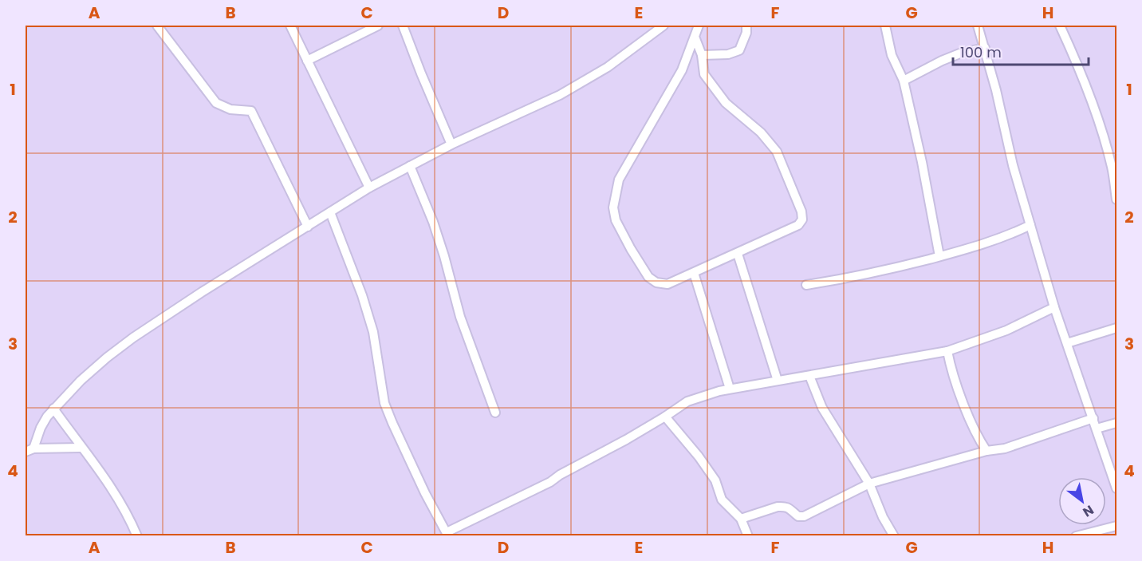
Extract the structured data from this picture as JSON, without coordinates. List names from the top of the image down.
{
  "scale_bar": "100 m",
  "north": "bottom right",
  "grid": {
    "columns": [
      "A",
      "B",
      "C",
      "D",
      "E",
      "F",
      "G",
      "H"
    ],
    "rows": [
      "1",
      "2",
      "3",
      "4"
    ]
  }
}
